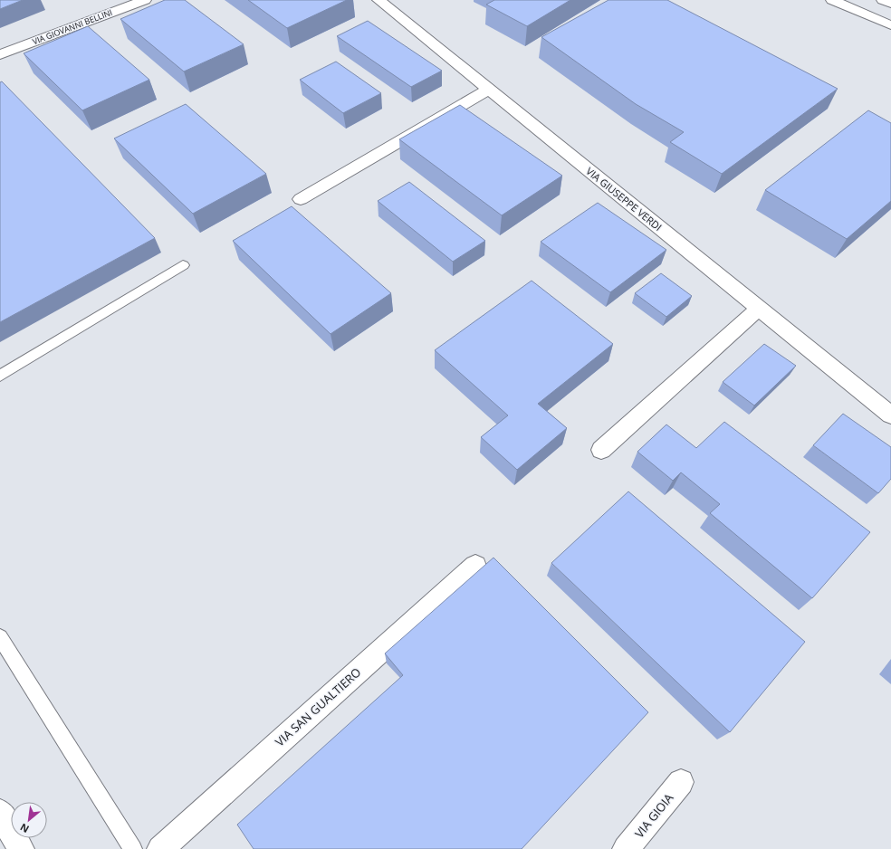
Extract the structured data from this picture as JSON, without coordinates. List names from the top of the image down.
{
  "streets": {
    "main road": [
      "VIA GIOVANNI BELLINI",
      "VIA GIUSEPPE VERDI",
      "VIA SAN GUALTIERO",
      "VIA GIOIA"
    ]
  },
  "north": "bottom left"
}
